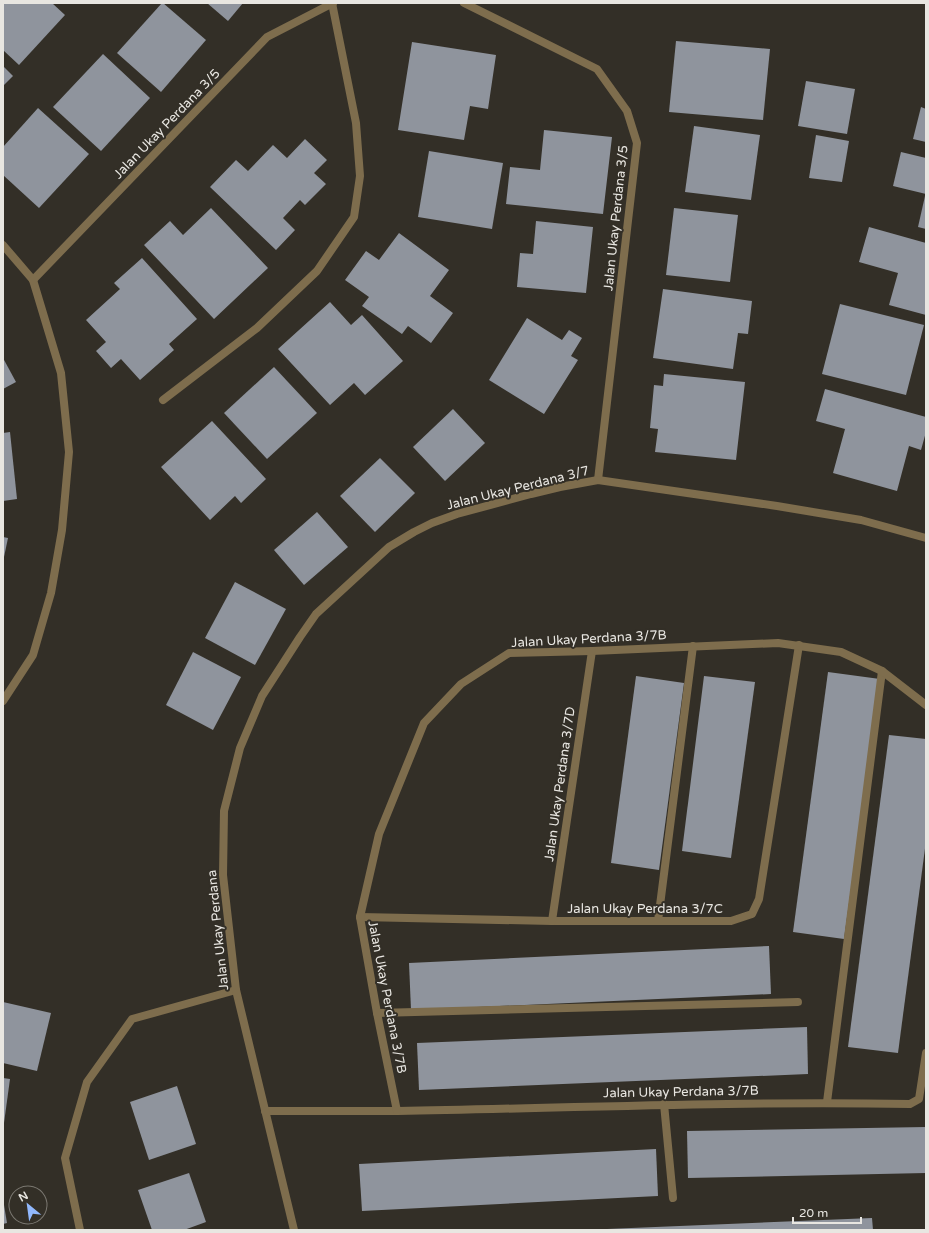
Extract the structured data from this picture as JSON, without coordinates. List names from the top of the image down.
{
  "streets": {
    "street": [
      "Jalan Ukay Perdana 3/5",
      "Jalan Ukay Perdana 3/7",
      "Jalan Ukay Perdana 3/7B",
      "Jalan Ukay Perdana 3/7D",
      "Jalan Ukay Perdana 3/7C",
      "Jalan Ukay Perdana"
    ]
  },
  "crossings": [
    ["Jalan Ukay Perdana 3/5", "Jalan Ukay Perdana 3/7"],
    ["Jalan Ukay Perdana 3/7", "Jalan Ukay Perdana"],
    ["Jalan Ukay Perdana 3/7B", "Jalan Ukay Perdana 3/7D"],
    ["Jalan Ukay Perdana 3/7B", "Jalan Ukay Perdana 3/7C"],
    ["Jalan Ukay Perdana 3/7B", "Jalan Ukay Perdana"],
    ["Jalan Ukay Perdana 3/7D", "Jalan Ukay Perdana 3/7C"]
  ],
  "scale_bar": "20 m",
  "north": "top left"
}
